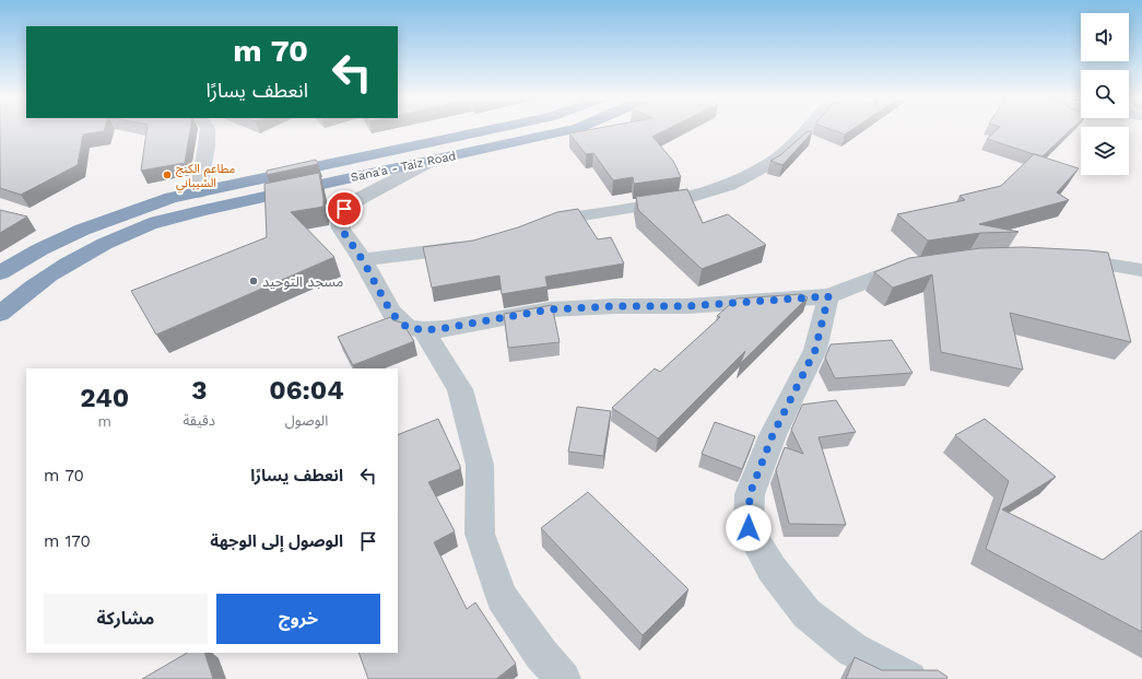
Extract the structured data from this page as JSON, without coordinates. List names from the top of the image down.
{
  "streets": {
    "highway": ["Sana'a - Taiz Road"]
  },
  "places": ["مطاعم الكنج الشيباني", "مسجد التوحيد"],
  "page": {
    "turn": ["70 m", "انعطف يسارًا"],
    "eta": [
      "06:04",
      "الوصول",
      "3",
      "دقيقة",
      "240",
      "m"
    ],
    "list": [
      {
        "name": "انعطف يسارًا",
        "value": "70 m"
      },
      {
        "name": "الوصول إلى الوجهة",
        "value": "170 m"
      }
    ],
    "buttons": ["خروج", "مشاركة"]
  }
}
